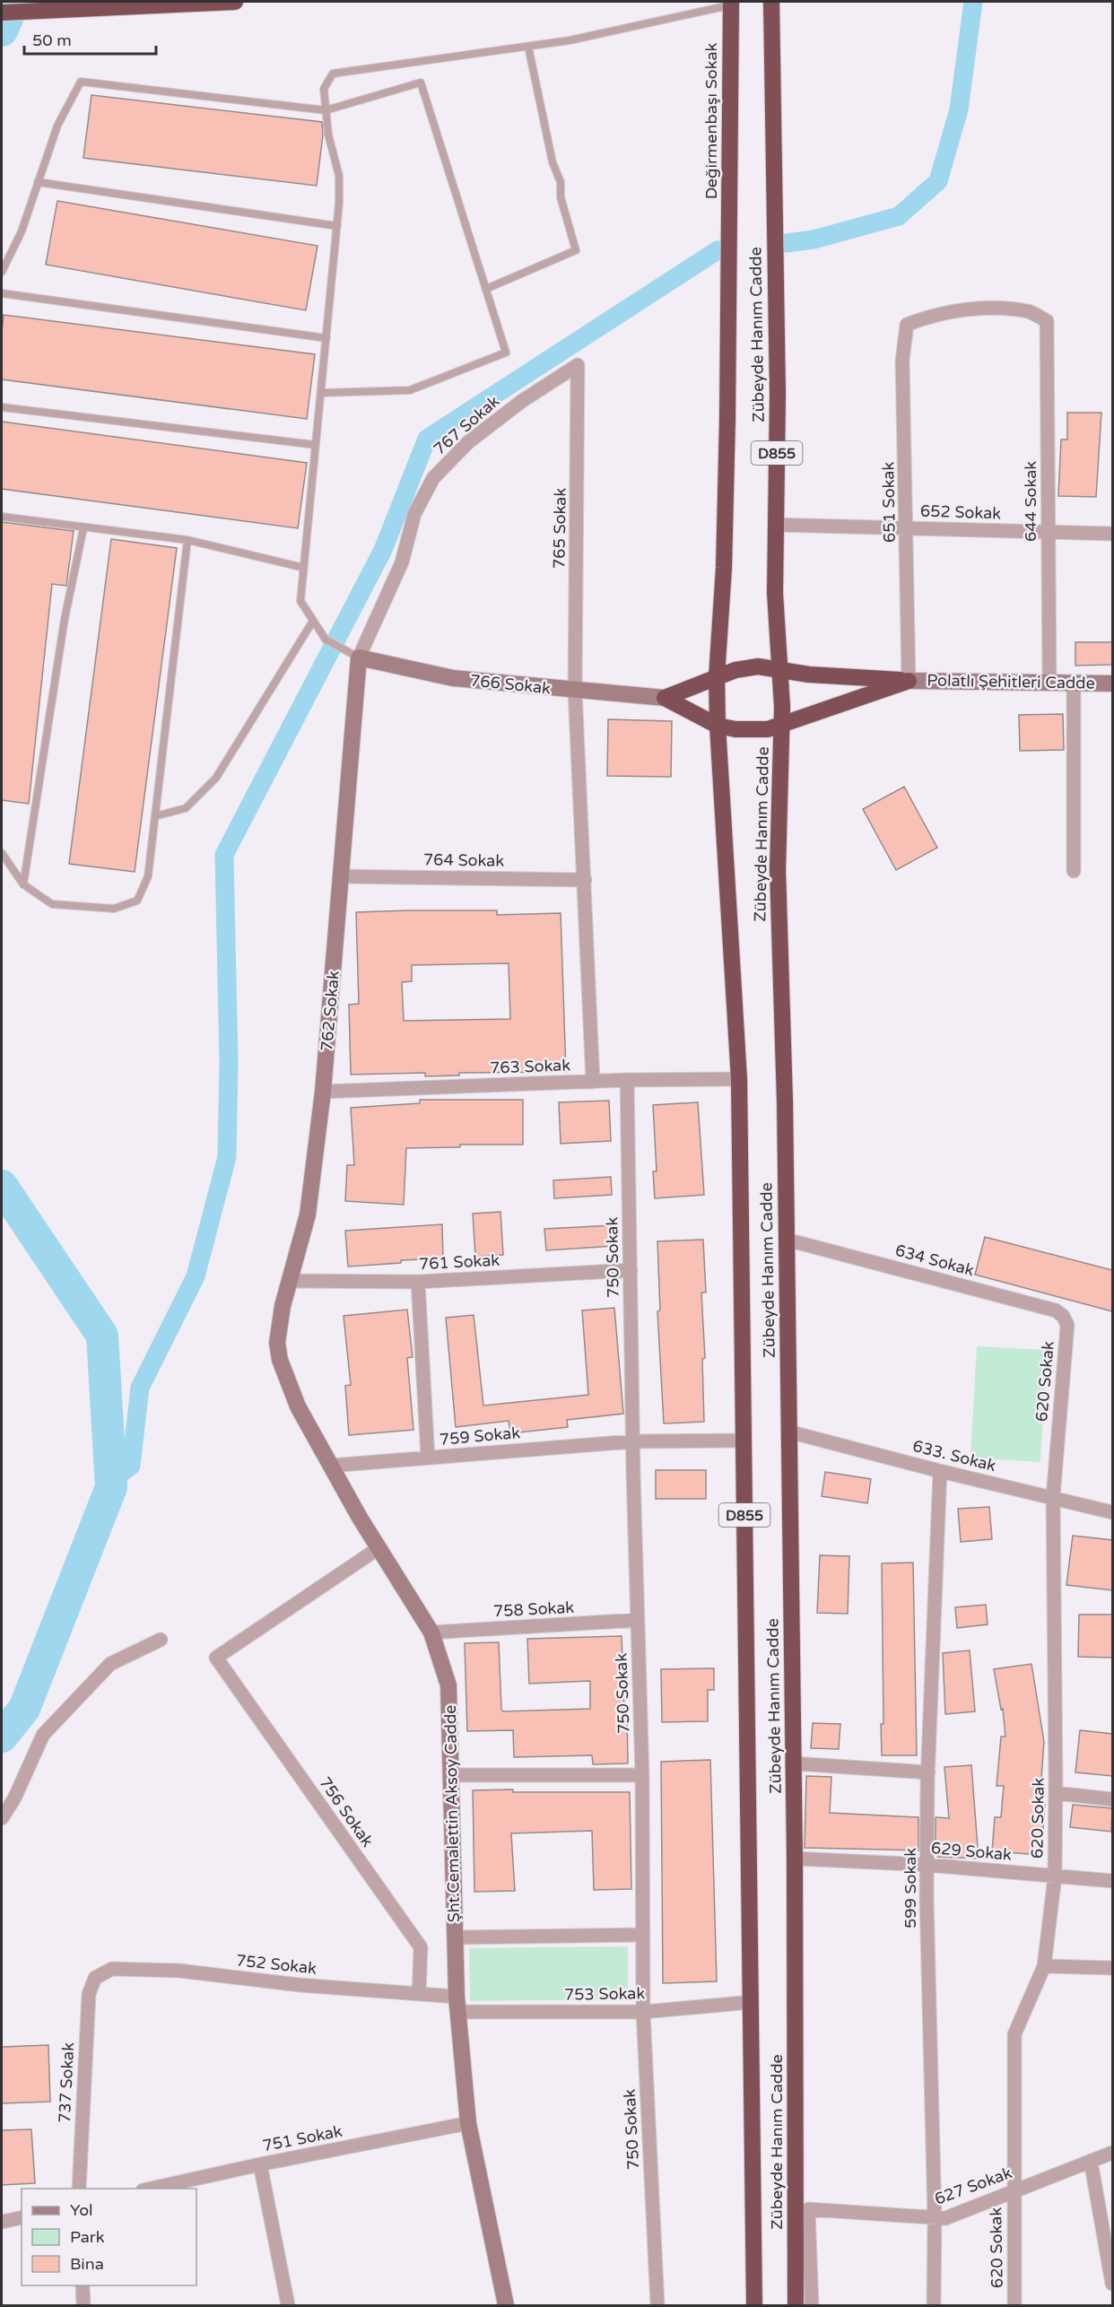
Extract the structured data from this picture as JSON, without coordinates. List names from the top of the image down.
{
  "streets": {
    "highway": ["Değirmenbaşı Sokak", "Zübeyde Hanım Cadde", "D855"],
    "street": [
      "767 Sokak",
      "644 Sokak",
      "651 Sokak",
      "652 Sokak",
      "765 Sokak",
      "Polatlı Şehitleri Cadde",
      "766 Sokak",
      "764 Sokak",
      "762 Sokak",
      "763 Sokak",
      "750 Sokak",
      "634 Sokak",
      "761 Sokak",
      "620 Sokak",
      "759 Sokak",
      "633. Sokak",
      "758 Sokak",
      "756 Sokak",
      "Şht.Cemalettin Aksoy Cadde",
      "629 Sokak",
      "599 Sokak",
      "752 Sokak",
      "753 Sokak",
      "737 Sokak",
      "751 Sokak",
      "627 Sokak"
    ]
  },
  "crossings": [
    ["Değirmenbaşı Sokak", "Zübeyde Hanım Cadde"],
    ["Zübeyde Hanım Cadde", "652 Sokak"],
    ["Zübeyde Hanım Cadde", "763 Sokak"],
    ["Zübeyde Hanım Cadde", "634 Sokak"],
    ["Zübeyde Hanım Cadde", "759 Sokak"],
    ["Zübeyde Hanım Cadde", "633. Sokak"],
    ["Zübeyde Hanım Cadde", "629 Sokak"],
    ["Zübeyde Hanım Cadde", "753 Sokak"],
    ["767 Sokak", "765 Sokak"],
    ["767 Sokak", "766 Sokak"],
    ["767 Sokak", "762 Sokak"],
    ["644 Sokak", "651 Sokak"],
    ["644 Sokak", "652 Sokak"],
    ["644 Sokak", "Polatlı Şehitleri Cadde"],
    ["651 Sokak", "652 Sokak"],
    ["651 Sokak", "Polatlı Şehitleri Cadde"],
    ["765 Sokak", "766 Sokak"],
    ["765 Sokak", "764 Sokak"],
    ["765 Sokak", "763 Sokak"],
    ["766 Sokak", "762 Sokak"],
    ["764 Sokak", "762 Sokak"],
    ["762 Sokak", "763 Sokak"],
    ["762 Sokak", "761 Sokak"],
    ["762 Sokak", "Şht.Cemalettin Aksoy Cadde"],
    ["763 Sokak", "750 Sokak"],
    ["750 Sokak", "761 Sokak"],
    ["750 Sokak", "759 Sokak"],
    ["750 Sokak", "758 Sokak"],
    ["750 Sokak", "753 Sokak"],
    ["634 Sokak", "620 Sokak"],
    ["620 Sokak", "633. Sokak"],
    ["620 Sokak", "629 Sokak"],
    ["620 Sokak", "627 Sokak"],
    ["759 Sokak", "Şht.Cemalettin Aksoy Cadde"],
    ["633. Sokak", "599 Sokak"],
    ["758 Sokak", "Şht.Cemalettin Aksoy Cadde"],
    ["756 Sokak", "Şht.Cemalettin Aksoy Cadde"],
    ["756 Sokak", "752 Sokak"],
    ["Şht.Cemalettin Aksoy Cadde", "752 Sokak"],
    ["Şht.Cemalettin Aksoy Cadde", "753 Sokak"],
    ["Şht.Cemalettin Aksoy Cadde", "751 Sokak"],
    ["629 Sokak", "599 Sokak"],
    ["599 Sokak", "627 Sokak"],
    ["752 Sokak", "753 Sokak"],
    ["752 Sokak", "737 Sokak"]
  ],
  "legend": ["Yol", "Park", "Bina"],
  "scale_bar": "50 m"
}
